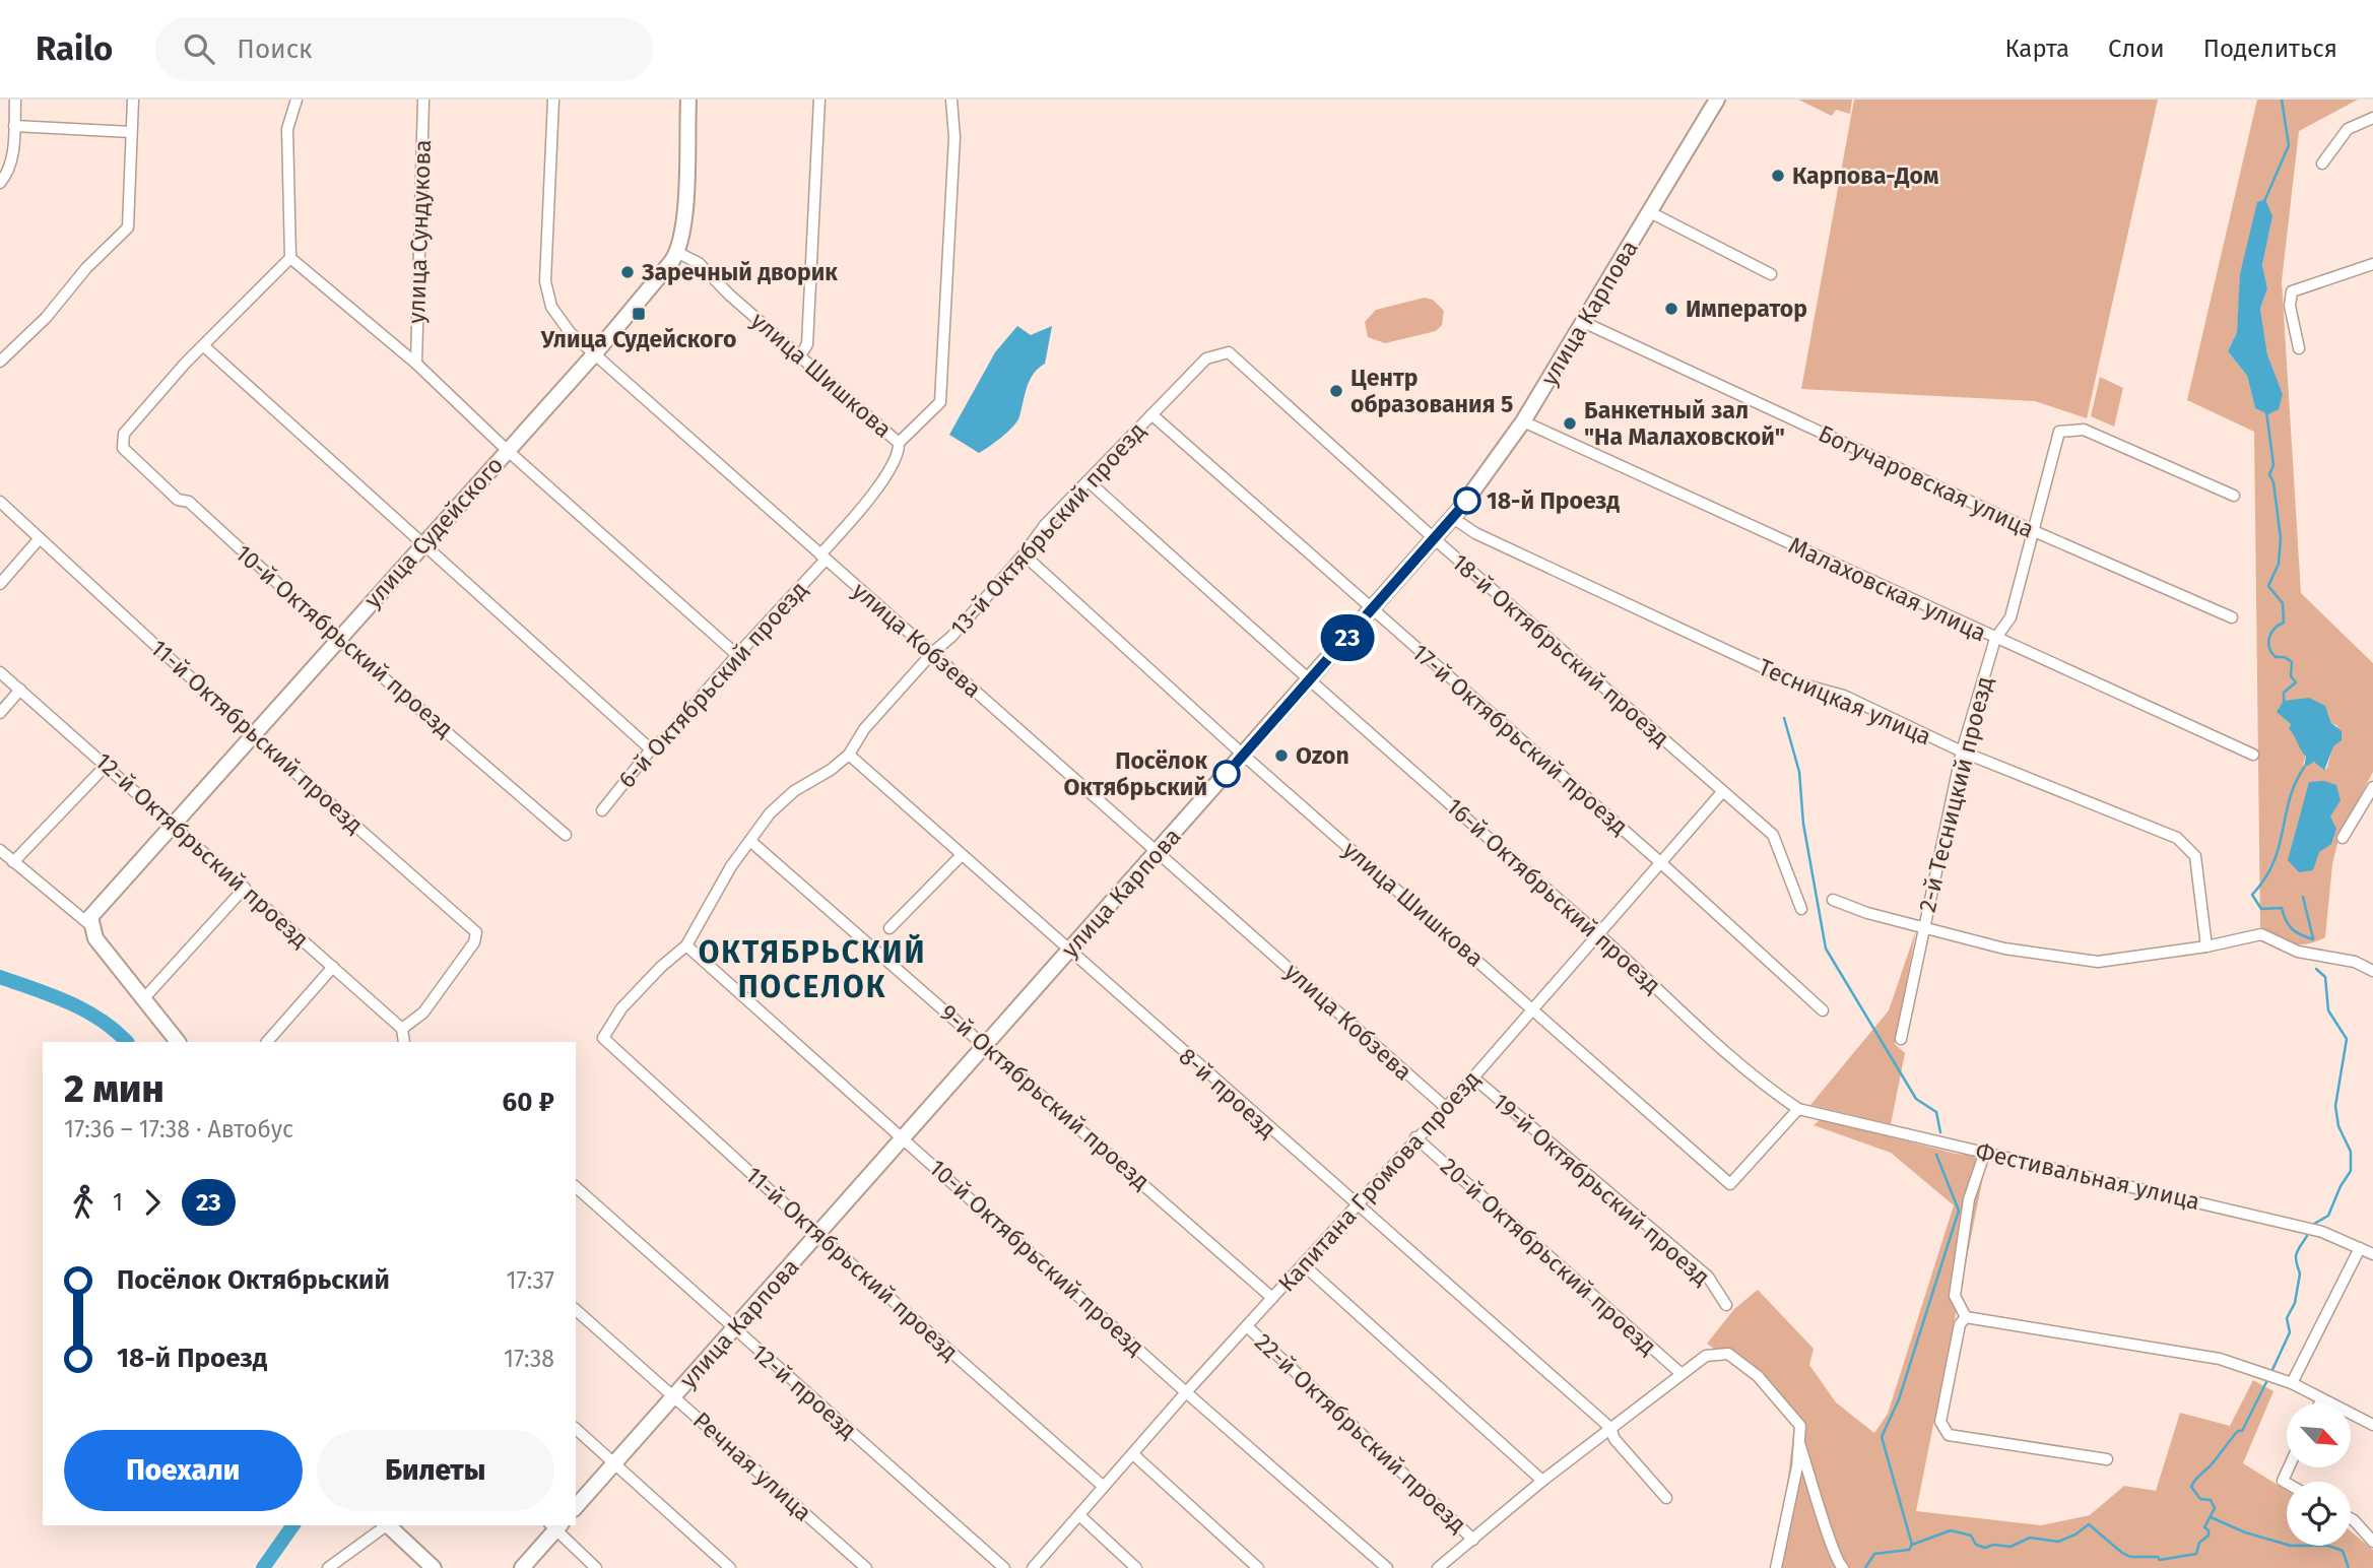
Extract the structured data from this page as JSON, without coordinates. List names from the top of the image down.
{
  "streets": {
    "main road": ["улица Карпова", "улица Судейского"],
    "street": [
      "улица Сундукова",
      "улица Шишкова",
      "Богучаровская улица",
      "13-й Октябрьский проезд",
      "Малаховская улица",
      "улица Кобзева",
      "10-й Октябрьский проезд",
      "18-й Октябрьский проезд",
      "6-й Октябрьский проезд",
      "Тесницкая улица",
      "11-й Октябрьский проезд",
      "17-й Октябрьский проезд",
      "2-й Тесницкий проезд",
      "12-й Октябрьский проезд",
      "16-й Октябрьский проезд",
      "8-й проезд",
      "9-й Октябрьский проезд",
      "Фестивальная улица",
      "Капитана Громова проезд",
      "19-й Октябрьский проезд",
      "20-й Октябрьский проезд",
      "12-й проезд",
      "22-й Октябрьский проезд",
      "Речная улица"
    ]
  },
  "crossings": [
    ["улица Карпова", "улица Шишкова"],
    ["улица Карпова", "Богучаровская улица"],
    ["улица Карпова", "Малаховская улица"],
    ["улица Карпова", "улица Кобзева"],
    ["улица Карпова", "10-й Октябрьский проезд"],
    ["улица Карпова", "18-й Октябрьский проезд"],
    ["улица Карпова", "Тесницкая улица"],
    ["улица Карпова", "11-й Октябрьский проезд"],
    ["улица Карпова", "17-й Октябрьский проезд"],
    ["улица Карпова", "16-й Октябрьский проезд"],
    ["улица Карпова", "8-й проезд"],
    ["улица Карпова", "9-й Октябрьский проезд"],
    ["улица Карпова", "12-й проезд"],
    ["улица Карпова", "Речная улица"],
    ["улица Шишкова", "13-й Октябрьский проезд"],
    ["улица Шишкова", "улица Судейского"],
    ["улица Шишкова", "6-й Октябрьский проезд"],
    ["улица Шишкова", "16-й Октябрьский проезд"],
    ["улица Шишкова", "Фестивальная улица"],
    ["улица Шишкова", "Капитана Громова проезд"],
    ["Богучаровская улица", "2-й Тесницкий проезд"],
    ["13-й Октябрьский проезд", "улица Кобзева"],
    ["13-й Октябрьский проезд", "10-й Октябрьский проезд"],
    ["13-й Октябрьский проезд", "18-й Октябрьский проезд"],
    ["13-й Октябрьский проезд", "11-й Октябрьский проезд"],
    ["13-й Октябрьский проезд", "17-й Октябрьский проезд"],
    ["13-й Октябрьский проезд", "16-й Октябрьский проезд"],
    ["13-й Октябрьский проезд", "8-й проезд"],
    ["13-й Октябрьский проезд", "9-й Октябрьский проезд"],
    ["улица Судейского", "улица Кобзева"],
    ["улица Судейского", "10-й Октябрьский проезд"],
    ["улица Судейского", "11-й Октябрьский проезд"],
    ["улица Судейского", "12-й Октябрьский проезд"],
    ["Малаховская улица", "2-й Тесницкий проезд"],
    ["улица Кобзева", "6-й Октябрьский проезд"],
    ["улица Кобзева", "Капитана Громова проезд"],
    ["10-й Октябрьский проезд", "Капитана Громова проезд"],
    ["18-й Октябрьский проезд", "Капитана Громова проезд"],
    ["Тесницкая улица", "2-й Тесницкий проезд"],
    ["11-й Октябрьский проезд", "12-й Октябрьский проезд"],
    ["11-й Октябрьский проезд", "Капитана Громова проезд"],
    ["17-й Октябрьский проезд", "Капитана Громова проезд"],
    ["16-й Октябрьский проезд", "Фестивальная улица"],
    ["16-й Октябрьский проезд", "Капитана Громова проезд"],
    ["8-й проезд", "Капитана Громова проезд"],
    ["9-й Октябрьский проезд", "Капитана Громова проезд"],
    ["Капитана Громова проезд", "19-й Октябрьский проезд"],
    ["Капитана Громова проезд", "20-й Октябрьский проезд"],
    ["Капитана Громова проезд", "22-й Октябрьский проезд"]
  ],
  "districts": ["ОКТЯБРЬСКИЙ ПОСЕЛОК"],
  "places": {
    "other": [
      "Карпова-Дом",
      "Заречный дворик",
      "Император",
      "Центр образования 5",
      "Банкетный зал \"На Малаховской\"",
      "18-й Проезд",
      "Ozon",
      "Посёлок Октябрьский"
    ],
    "transit": ["Улица Судейского"]
  },
  "lines": ["bus line 23"],
  "north": "bottom right",
  "page": {
    "header": "Railo",
    "search": "Поиск",
    "nav": ["Карта", "Слои", "Поделиться"],
    "on_map": "23",
    "heading": ["2 мин", "17:36 – 17:38 · Автобус", "60 ₽"],
    "legs": ["1", "23"],
    "list": [
      {
        "name": "Посёлок Октябрьский",
        "value": "17:37"
      },
      {
        "name": "18-й Проезд",
        "value": "17:38"
      }
    ],
    "buttons": ["Поехали", "Билеты"]
  }
}
